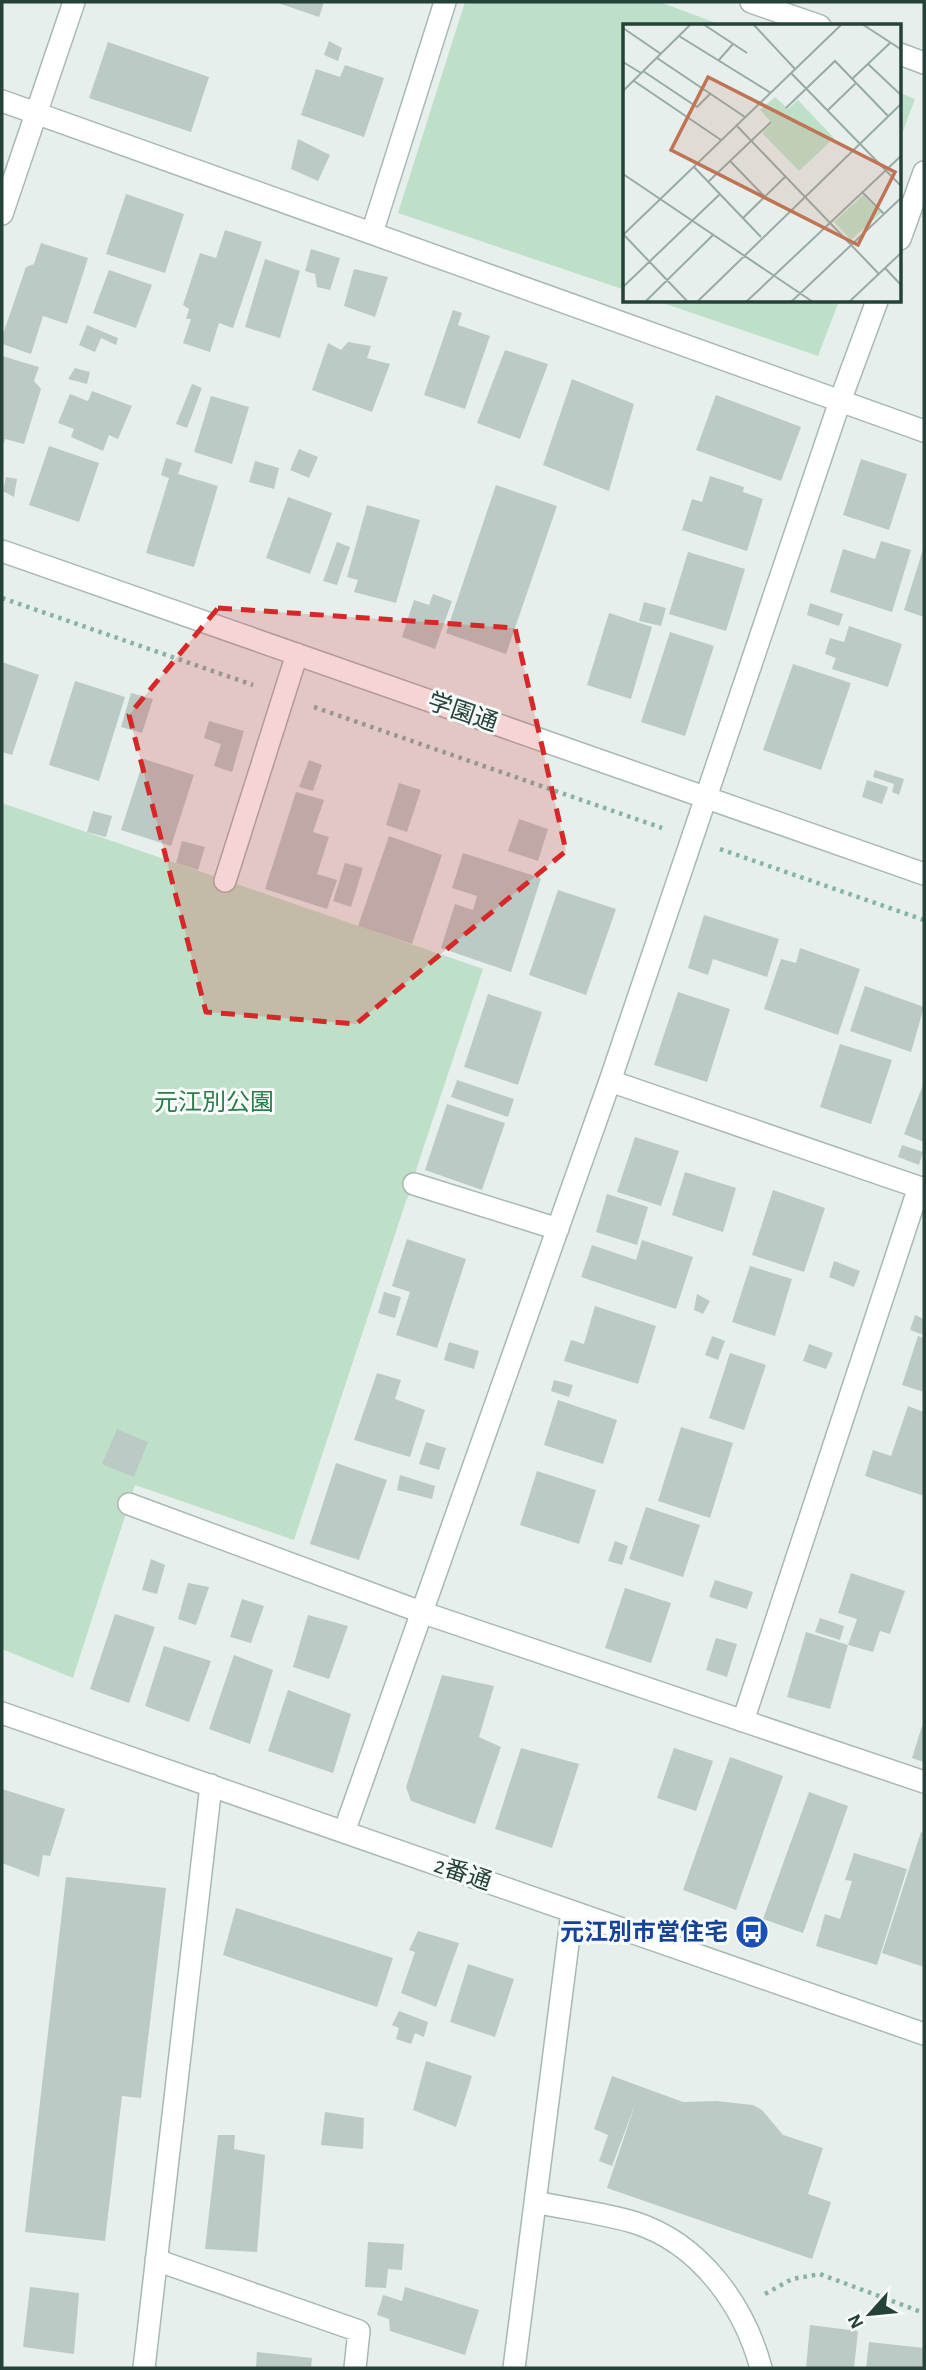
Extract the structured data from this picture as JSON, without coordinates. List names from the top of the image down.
{
  "streets": {
    "street": ["学園通", "2番通"]
  },
  "parks": ["元江別公園"],
  "places": {
    "bus stop": ["元江別市営住宅"]
  },
  "north": "bottom left"
}
